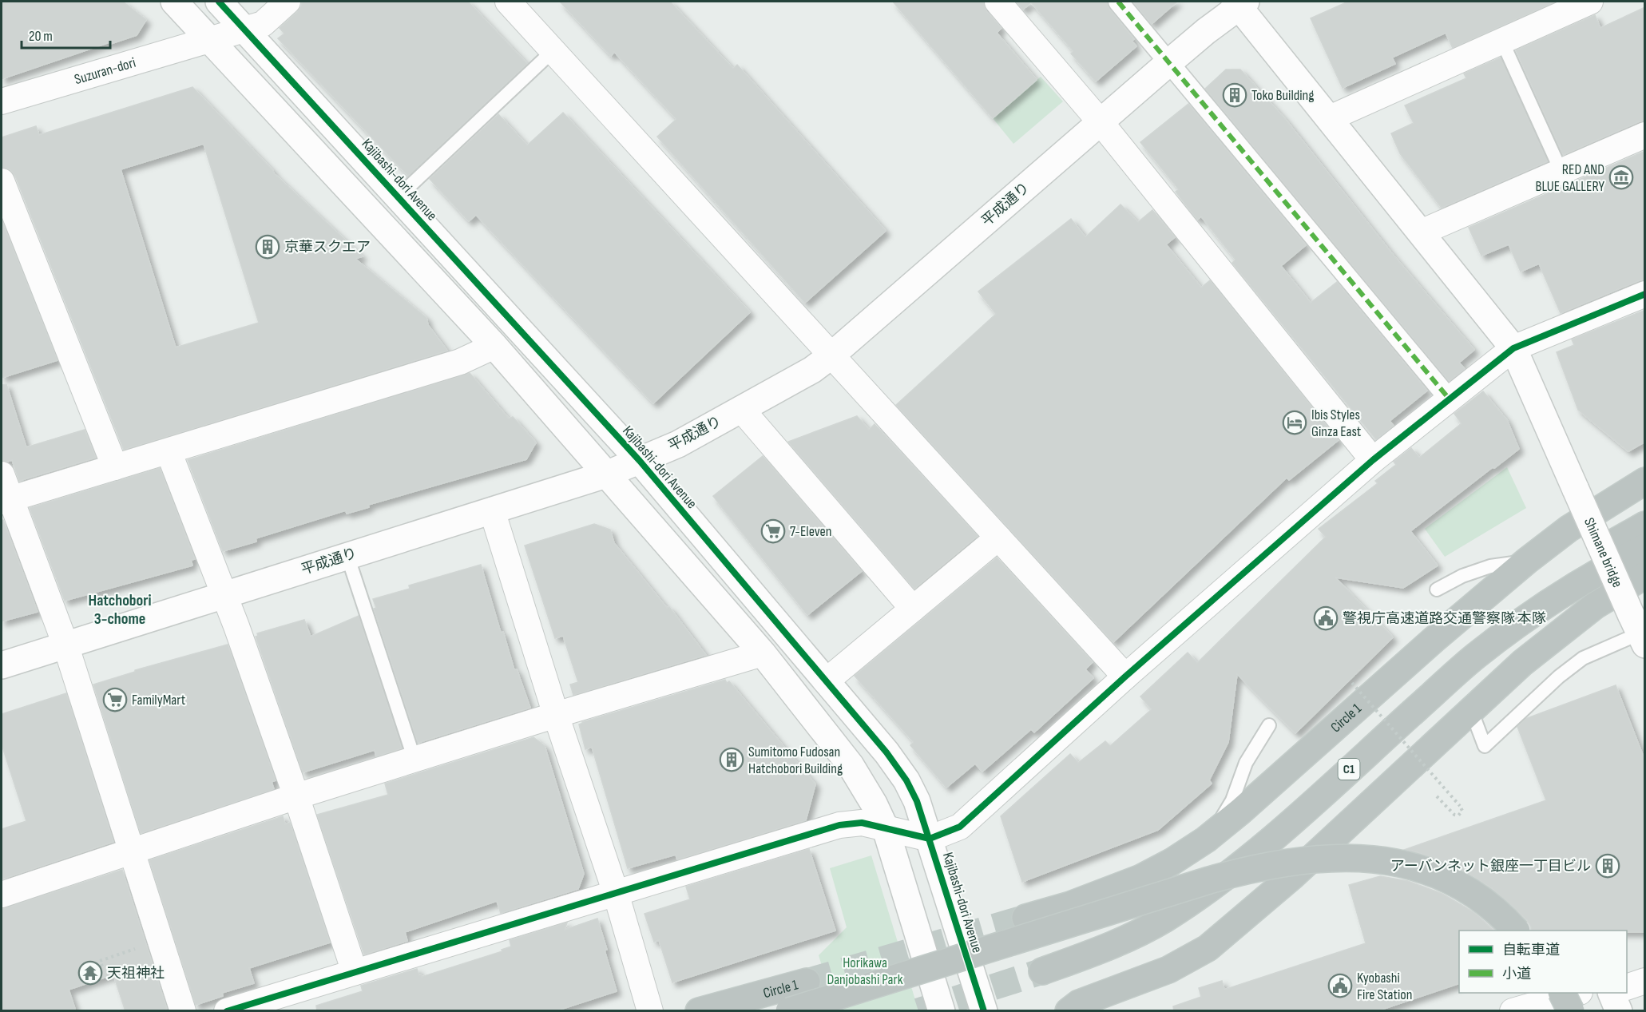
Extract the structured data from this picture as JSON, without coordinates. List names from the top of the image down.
{
  "streets": {
    "highway": ["Circle 1", "C1"],
    "street": [
      "Suzuran-dori",
      "Kajibashi-dori Avenue",
      "平成通り",
      "Shimane bridge"
    ]
  },
  "crossings": [
    ["Suzuran-dori", "Kajibashi-dori Avenue"],
    ["Kajibashi-dori Avenue", "平成通り"],
    ["平成通り", "Shimane bridge"]
  ],
  "districts": ["Hatchobori 3-chome"],
  "parks": ["Horikawa Danjobashi Park"],
  "places": {
    "building": [
      "Toko Building",
      "京華スクエア",
      "Sumitomo Fudosan Hatchobori Building",
      "アーバンネット銀座一丁目ビル"
    ],
    "museum": ["RED AND BLUE GALLERY"],
    "hotel": ["Ibis Styles Ginza East"],
    "supermarket": ["7-Eleven", "FamilyMart"],
    "public building": ["警視庁高速道路交通警察隊 本隊", "Kyobashi Fire Station"],
    "temple": ["天祖神社"]
  },
  "legend": ["自転車道", "小道"],
  "scale_bar": "20 m"
}
